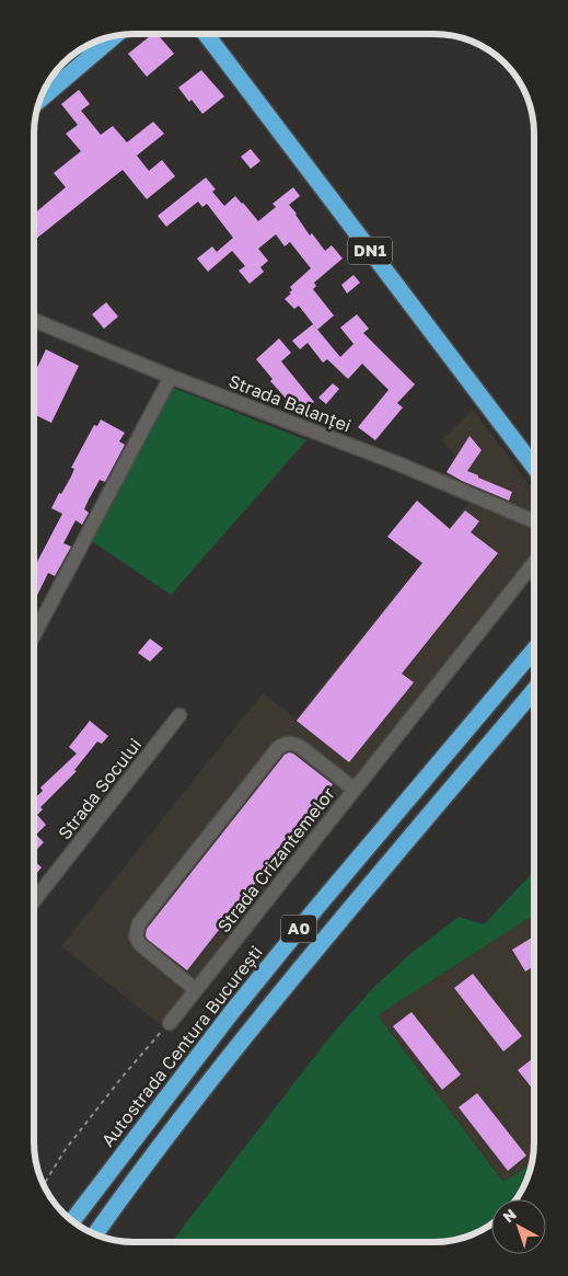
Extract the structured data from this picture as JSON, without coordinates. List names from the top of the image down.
{
  "streets": {
    "highway": ["DN1", "A0", "Autostrada Centura București"],
    "street": ["Strada Balanței", "Strada Socului", "Strada Crizantemelor"]
  },
  "north": "top left"
}
